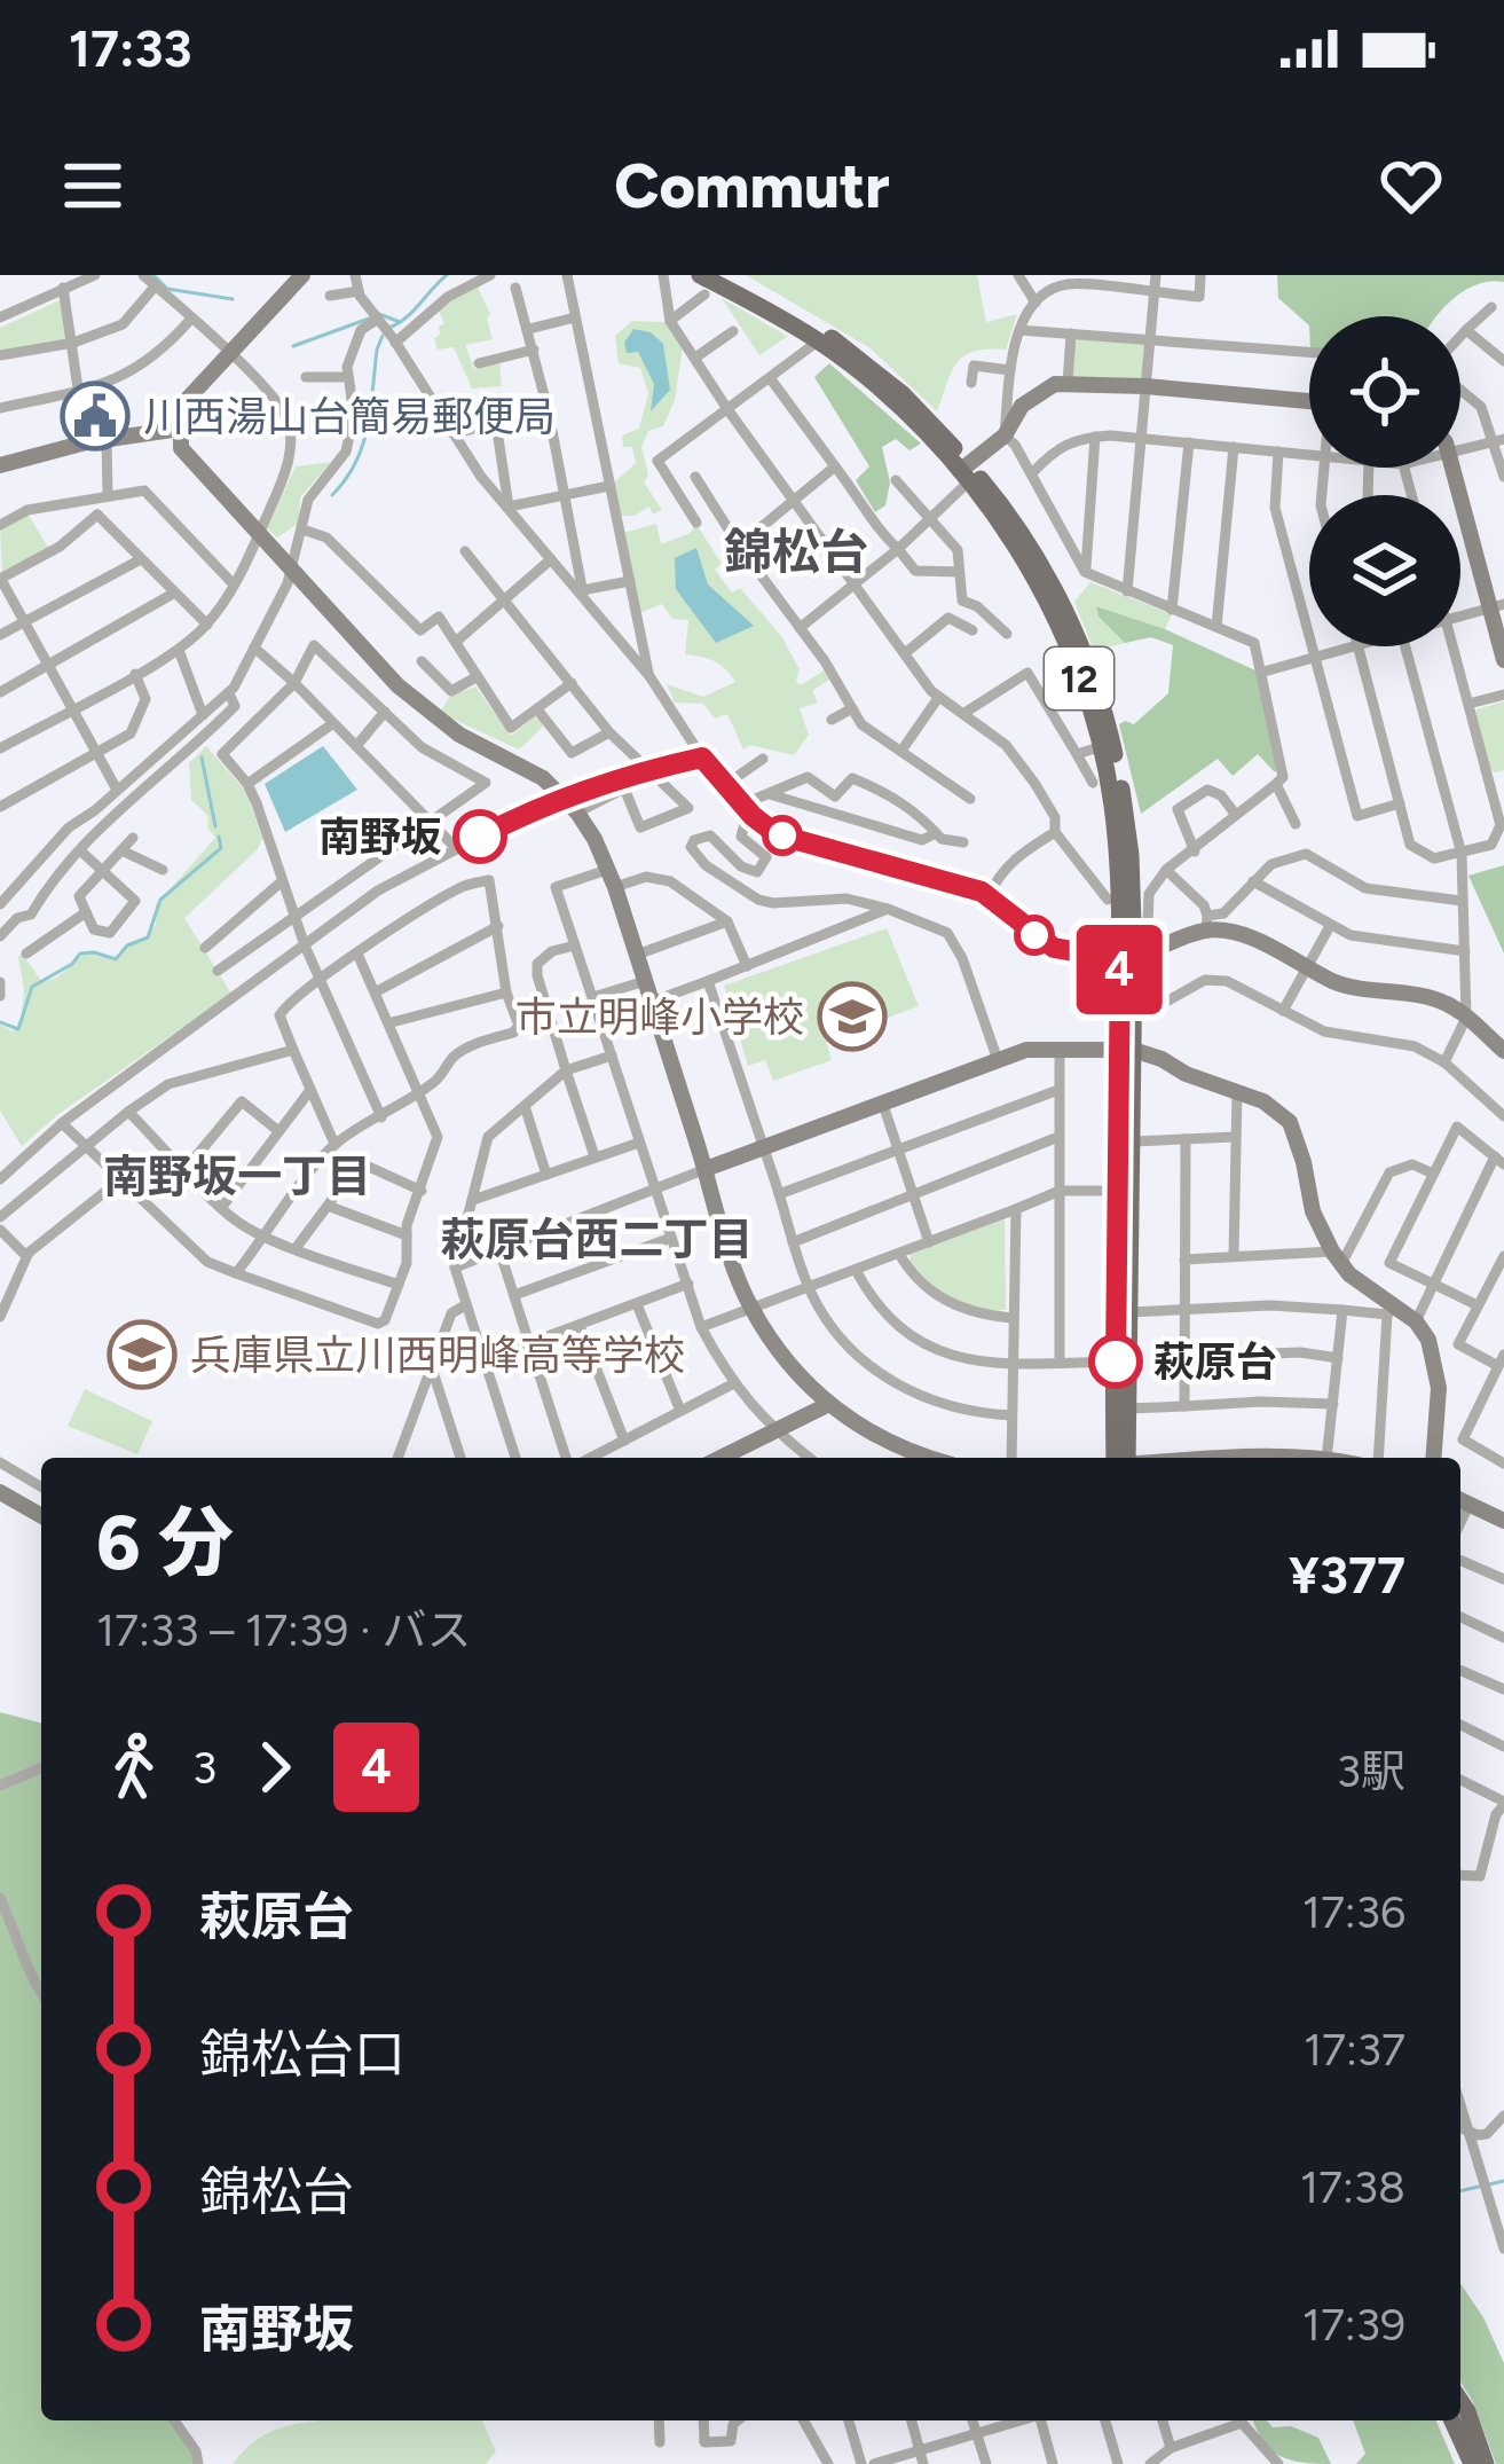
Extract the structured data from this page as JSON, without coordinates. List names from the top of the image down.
{
  "streets": {
    "main road": ["12"]
  },
  "districts": ["錦松台", "南野坂一丁目", "萩原台西二丁目"],
  "places": {
    "public building": ["川西湯山台簡易郵便局"],
    "other": ["南野坂", "萩原台"],
    "school or university": ["市立明峰小学校", "兵庫県立川西明峰高等学校"]
  },
  "lines": ["bus line 4"],
  "page": {
    "status": "17:33",
    "header": "Commutr",
    "on_map": "4",
    "heading": ["6 分", "17:33 – 17:39 · バス", "¥377"],
    "legs": ["3", "4", "3駅"],
    "list": [
      {
        "name": "萩原台",
        "value": "17:36"
      },
      {
        "name": "錦松台口",
        "value": "17:37"
      },
      {
        "name": "錦松台",
        "value": "17:38"
      },
      {
        "name": "南野坂",
        "value": "17:39"
      }
    ]
  }
}
